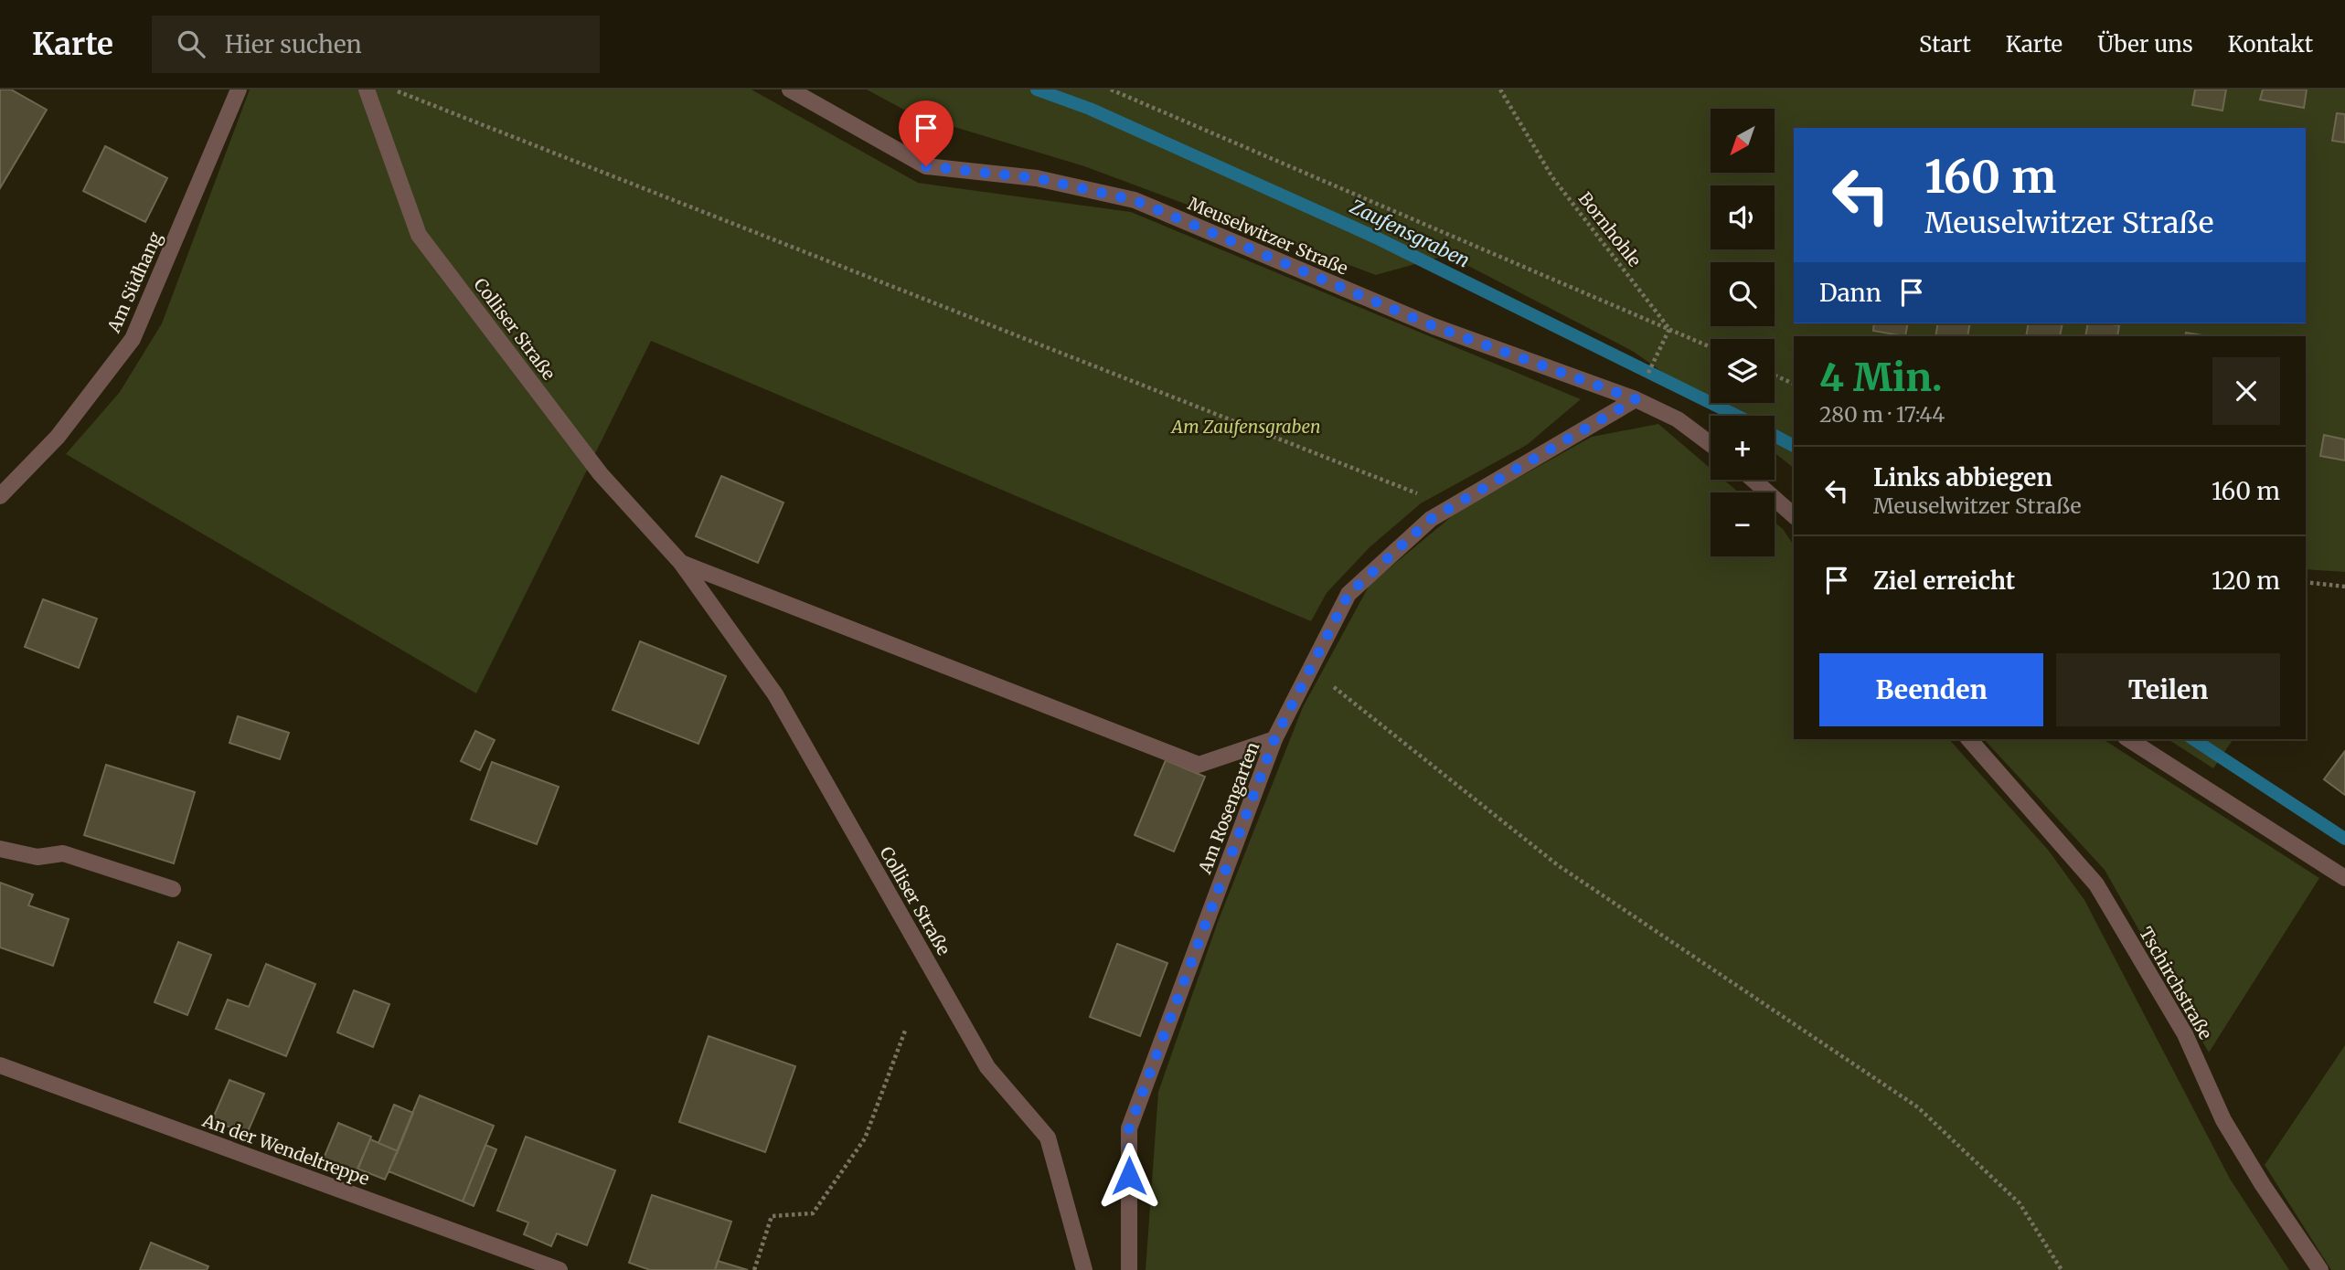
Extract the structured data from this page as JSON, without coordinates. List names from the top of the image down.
{
  "streets": {
    "street": [
      "Meuselwitzer Straße",
      "Am Südhang",
      "Colliser Straße",
      "Am Rosengarten",
      "Tschirchstraße",
      "An der Wendeltreppe"
    ],
    "path": ["Bornhohle"]
  },
  "crossings": [
    ["Meuselwitzer Straße", "Am Rosengarten"],
    ["Colliser Straße", "Am Rosengarten"]
  ],
  "water": ["Zaufensgraben"],
  "parks": ["Am Zaufensgraben"],
  "north": "bottom left",
  "page": {
    "header": "Karte",
    "search": "Hier suchen",
    "nav": [
      "Start",
      "Karte",
      "Über uns",
      "Kontakt"
    ],
    "map_buttons": ["+", "−"],
    "turn": ["160 m", "Meuselwitzer Straße"],
    "then": "Dann",
    "heading": ["4 Min.", "280 m · 17:44"],
    "list": [
      {
        "name": "Links abbiegen",
        "note": "Meuselwitzer Straße",
        "value": "160 m"
      },
      {
        "name": "Ziel erreicht",
        "value": "120 m"
      }
    ],
    "buttons": ["Beenden", "Teilen"]
  }
}
